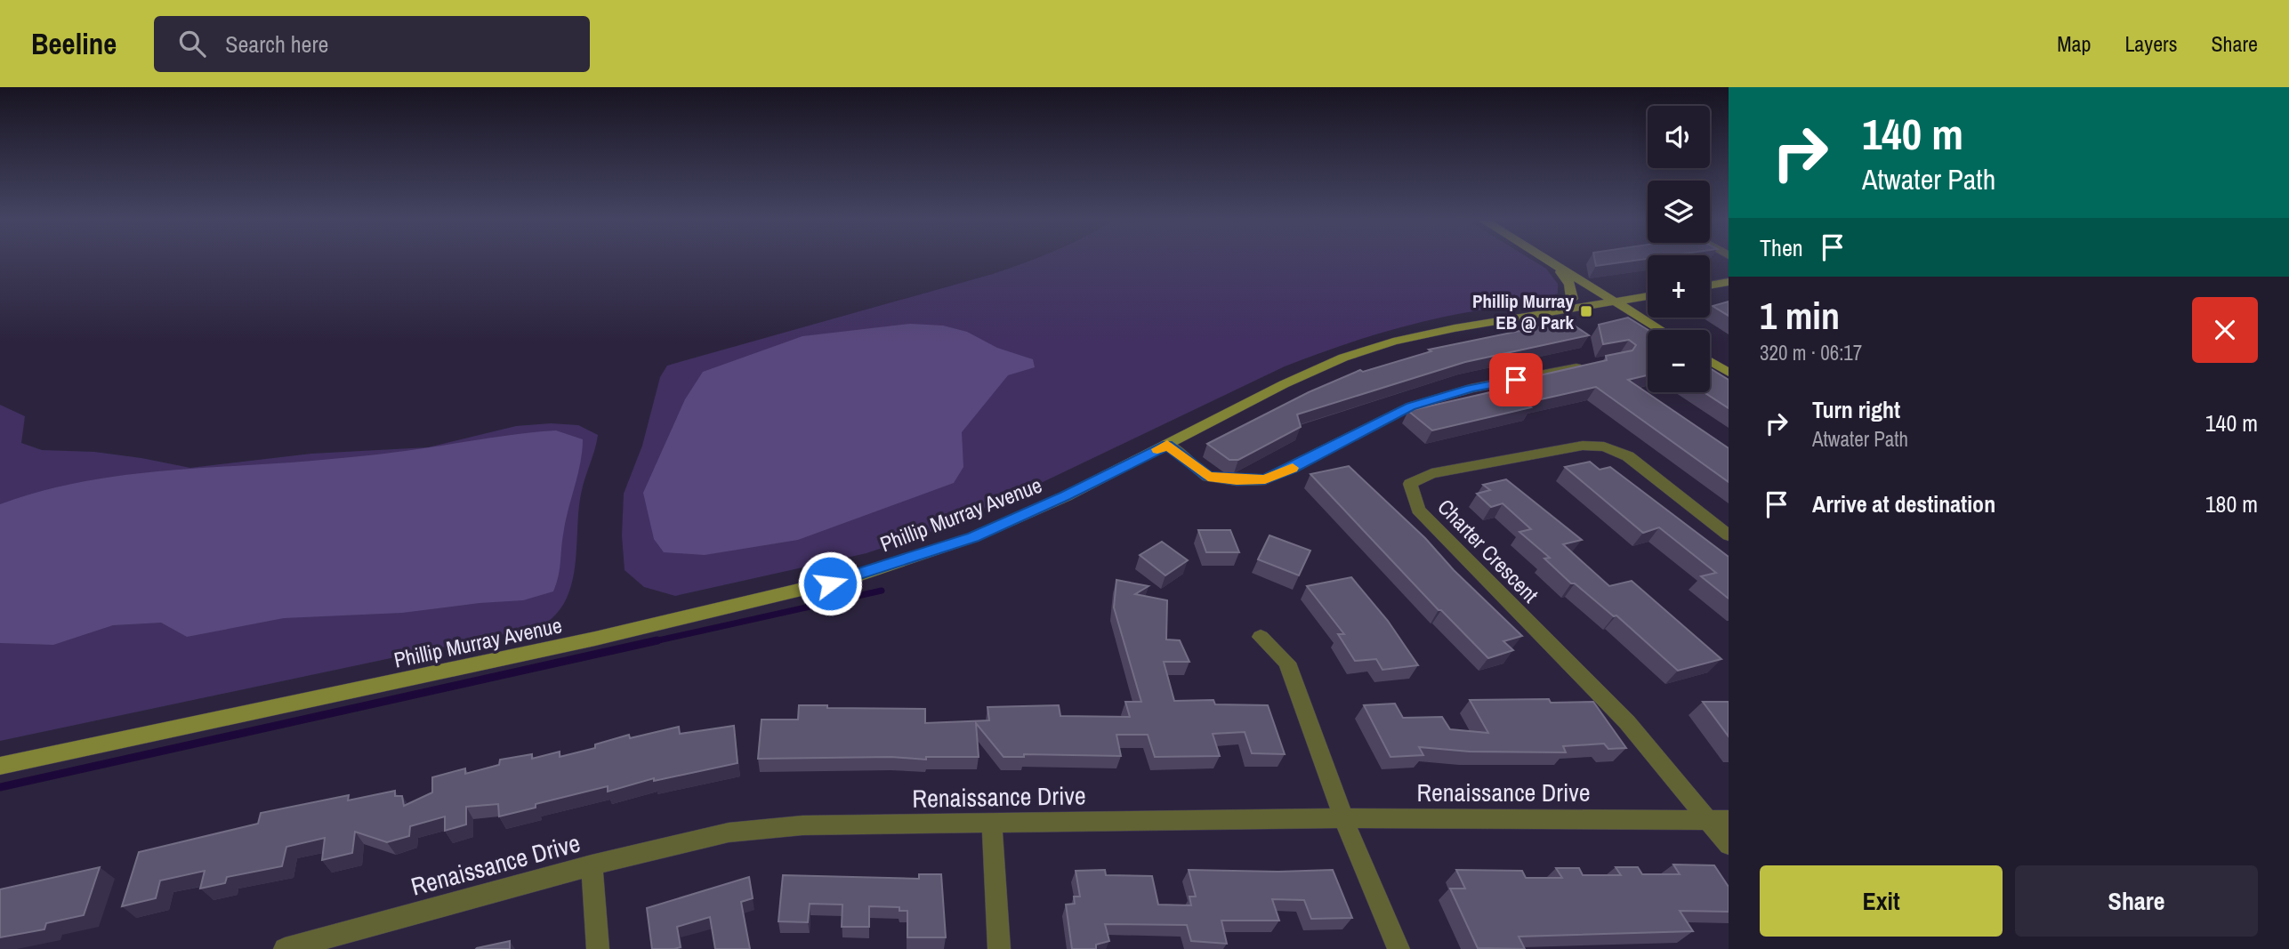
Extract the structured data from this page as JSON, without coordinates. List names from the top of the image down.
{
  "streets": {
    "main road": ["Phillip Murray Avenue"],
    "street": ["Charter Crescent", "Renaissance Drive"]
  },
  "crossings": [
    ["Charter Crescent", "Renaissance Drive"]
  ],
  "places": {
    "transit": ["Phillip Murray EB @ Park"]
  },
  "page": {
    "header": "Beeline",
    "search": "Search here",
    "nav": ["Map", "Layers", "Share"],
    "turn": ["140 m", "Atwater Path"],
    "map_buttons": ["+", "−"],
    "then": "Then",
    "heading": ["1 min", "320 m · 06:17"],
    "list": [
      {
        "name": "Turn right",
        "note": "Atwater Path",
        "value": "140 m"
      },
      {
        "name": "Arrive at destination",
        "value": "180 m"
      }
    ],
    "buttons": ["Exit", "Share"]
  }
}
